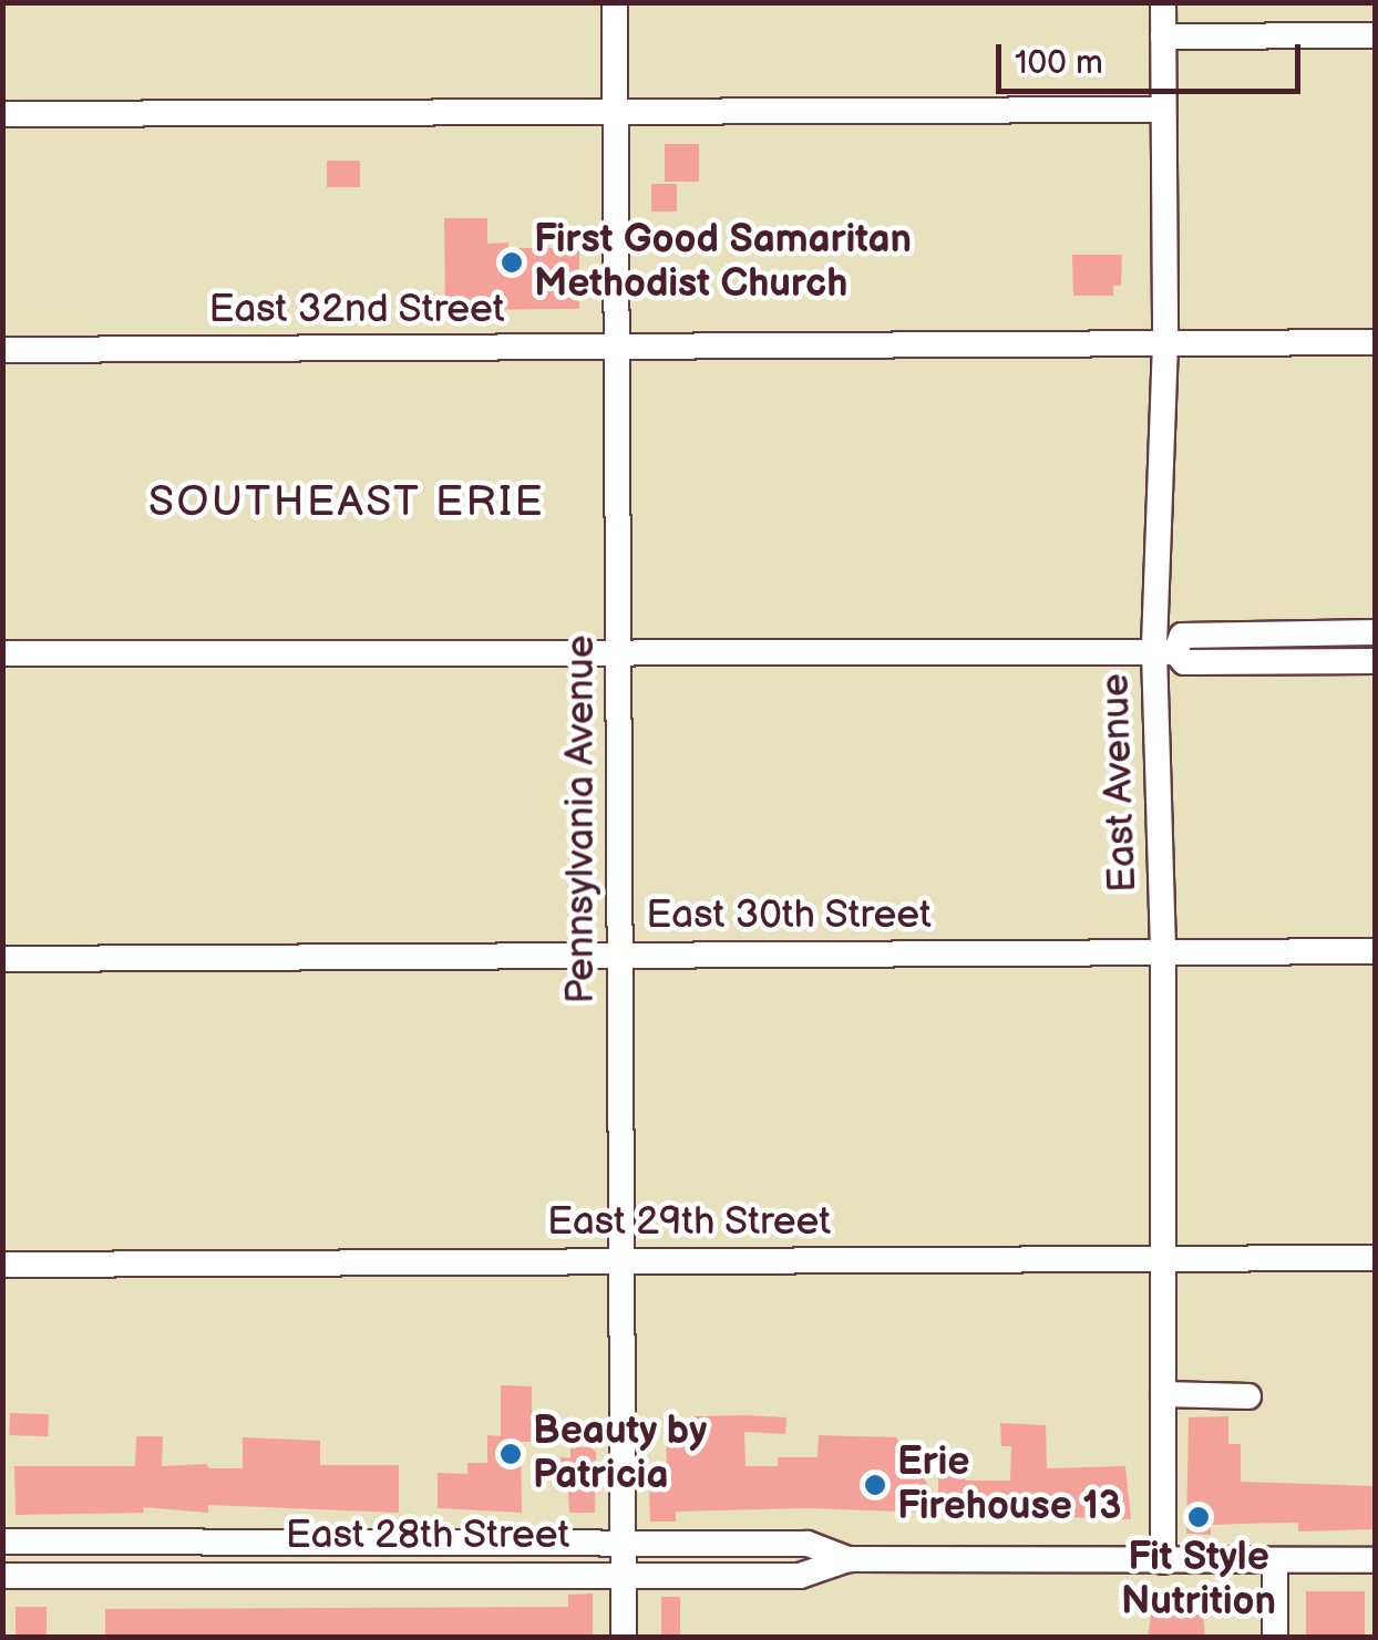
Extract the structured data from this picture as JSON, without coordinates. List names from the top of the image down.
{
  "streets": {
    "street": [
      "East 32nd Street",
      "East Avenue",
      "Pennsylvania Avenue",
      "East 30th Street",
      "East 29th Street",
      "East 28th Street"
    ]
  },
  "crossings": [
    ["East 32nd Street", "East Avenue"],
    ["East 32nd Street", "Pennsylvania Avenue"],
    ["East Avenue", "East 30th Street"],
    ["East Avenue", "East 29th Street"],
    ["East Avenue", "East 28th Street"],
    ["Pennsylvania Avenue", "East 30th Street"],
    ["Pennsylvania Avenue", "East 29th Street"],
    ["Pennsylvania Avenue", "East 28th Street"]
  ],
  "districts": ["SOUTHEAST ERIE"],
  "places": [
    "First Good Samaritan Methodist Church",
    "Beauty by Patricia",
    "Erie Firehouse 13",
    "Fit Style Nutrition"
  ],
  "scale_bar": "100 m"
}
